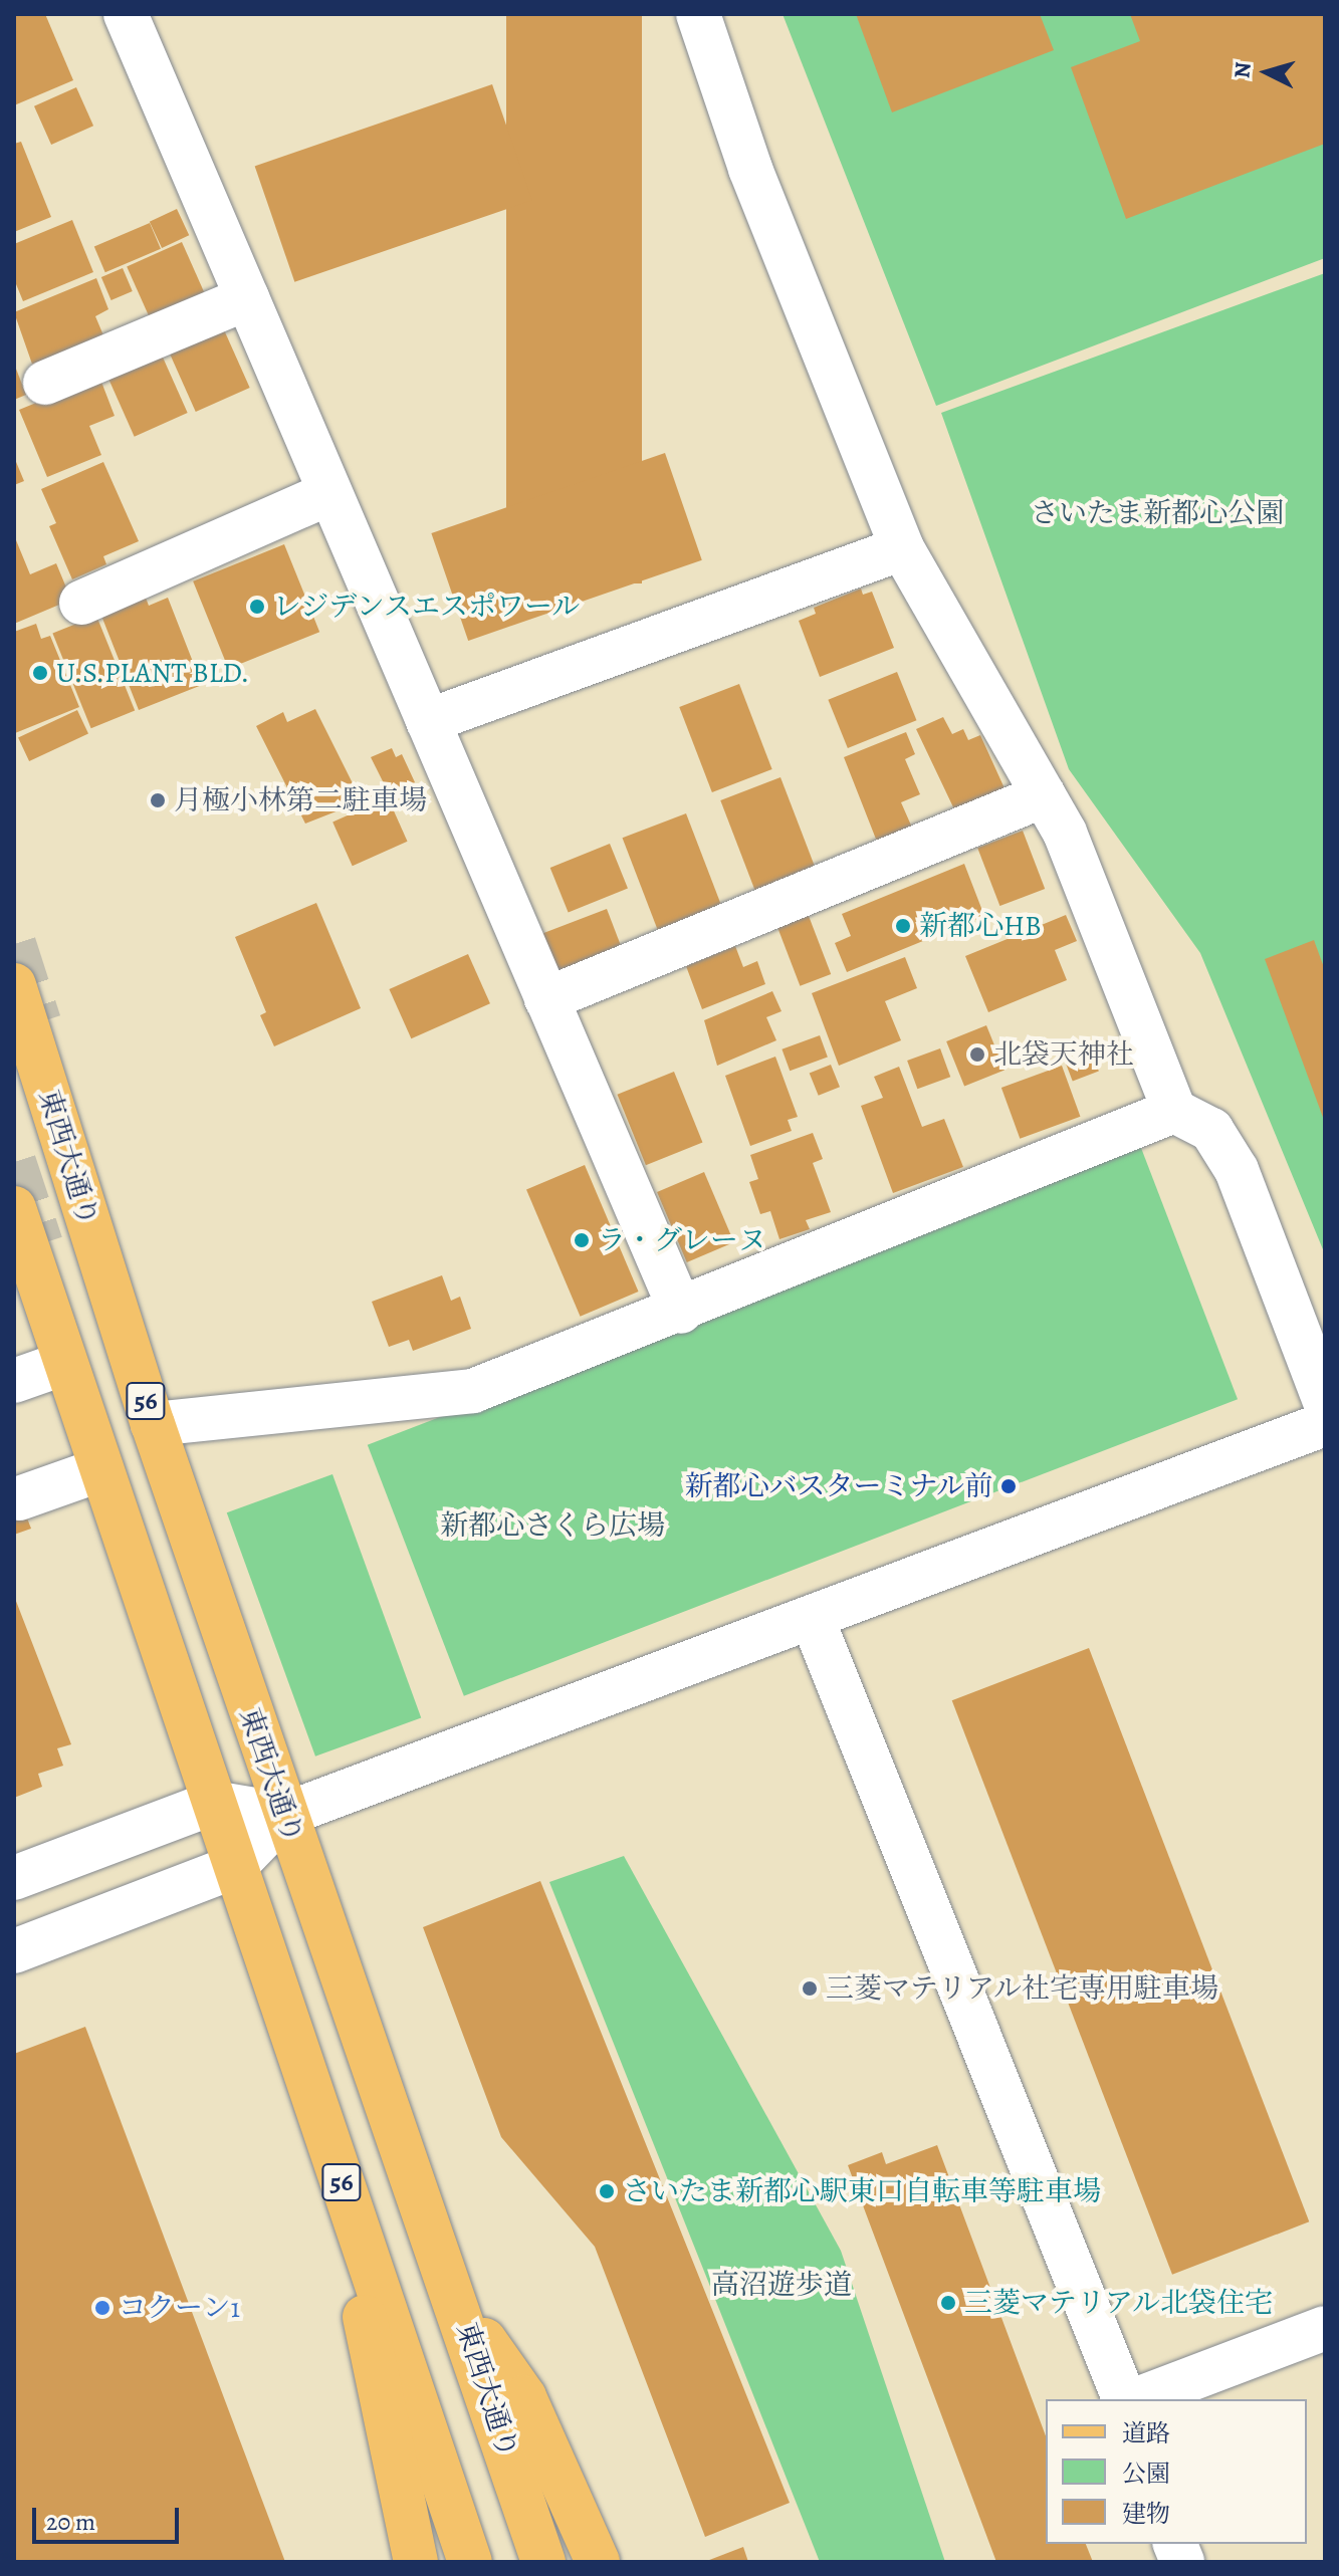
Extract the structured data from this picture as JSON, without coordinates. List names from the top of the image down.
{
  "streets": {
    "main road": ["東西大通り", "56"]
  },
  "parks": ["さいたま新都心公園", "新都心さくら広場", "高沼遊歩道"],
  "places": [
    "レジデンスエスポワール",
    "U.S.PLANT BLD.",
    "月極小林第二駐車場",
    "新都心HB",
    "北袋天神社",
    "ラ・グレーヌ",
    "新都心バスターミナル前",
    "三菱マテリアル社宅専用駐車場",
    "さいたま新都心駅東口自転車等駐車場",
    "三菱マテリアル北袋住宅",
    "コクーン1"
  ],
  "legend": ["道路", "公園", "建物"],
  "scale_bar": "20 m",
  "north": "left"
}
